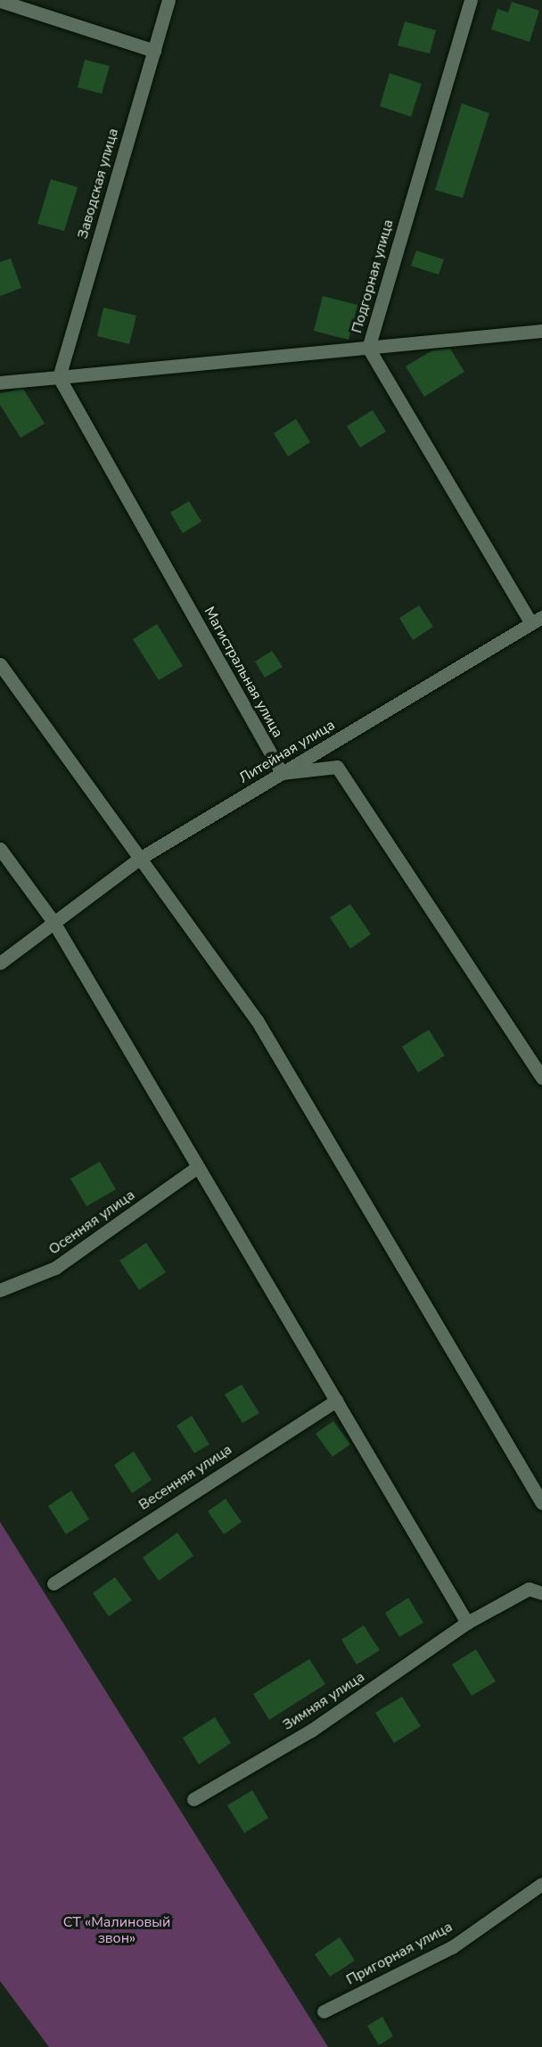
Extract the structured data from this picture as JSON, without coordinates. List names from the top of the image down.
{
  "streets": {
    "street": [
      "Заводская улица",
      "Подгорная улица",
      "Магистральная улица",
      "Литейная улица",
      "Осенняя улица",
      "Весенняя улица",
      "Зимняя улица",
      "Пригорная улица"
    ]
  },
  "crossings": [
    ["Заводская улица", "Магистральная улица"],
    ["Подгорная улица", "Литейная улица"],
    ["Магистральная улица", "Литейная улица"]
  ],
  "parks": ["СТ «Малиновый звон»"]
}
